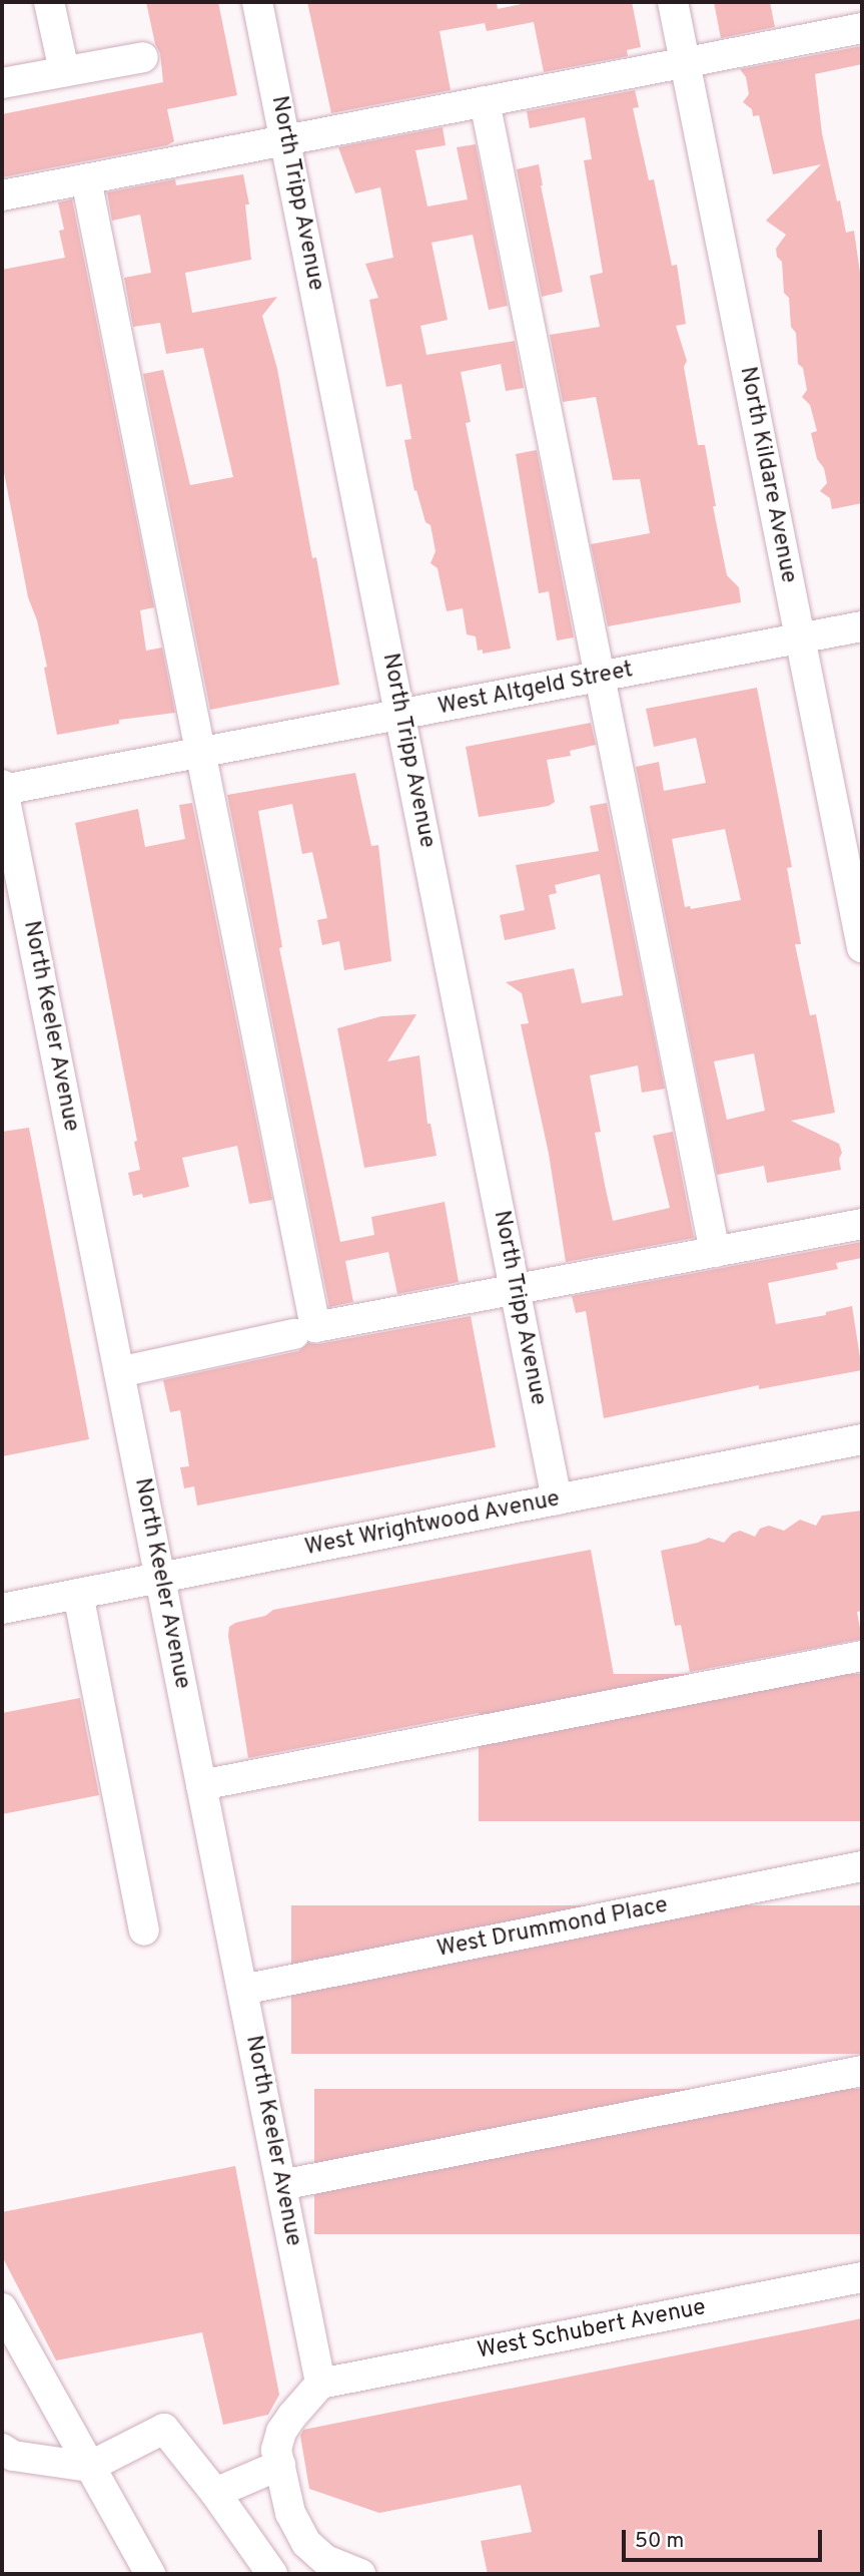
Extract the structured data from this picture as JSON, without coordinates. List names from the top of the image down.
{
  "streets": {
    "street": [
      "North Tripp Avenue",
      "North Kildare Avenue",
      "West Altgeld Street",
      "North Keeler Avenue",
      "West Wrightwood Avenue",
      "West Drummond Place",
      "West Schubert Avenue"
    ]
  },
  "crossings": [
    ["North Tripp Avenue", "West Altgeld Street"],
    ["North Tripp Avenue", "West Wrightwood Avenue"],
    ["North Kildare Avenue", "West Altgeld Street"],
    ["West Altgeld Street", "North Keeler Avenue"],
    ["North Keeler Avenue", "West Wrightwood Avenue"],
    ["North Keeler Avenue", "West Drummond Place"],
    ["North Keeler Avenue", "West Schubert Avenue"]
  ],
  "scale_bar": "50 m"
}
